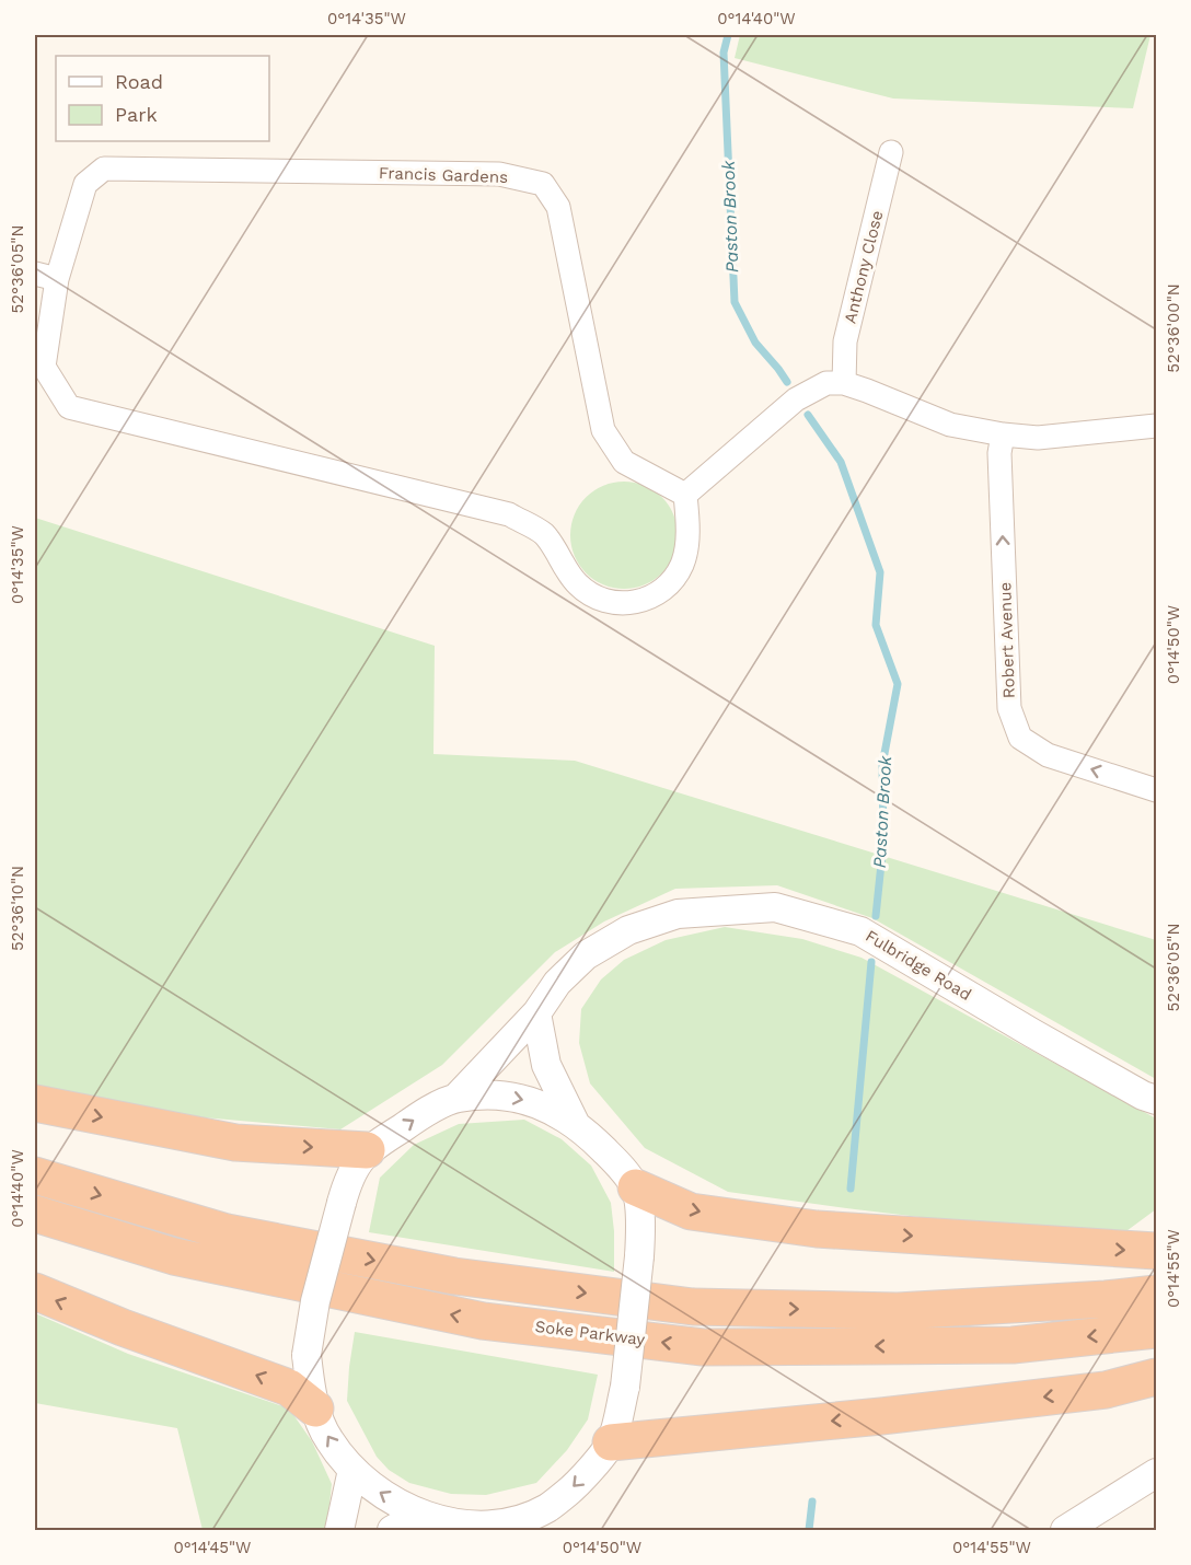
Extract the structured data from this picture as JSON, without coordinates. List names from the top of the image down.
{
  "streets": {
    "highway": ["Soke Parkway"],
    "street": [
      "Francis Gardens",
      "Anthony Close",
      "Robert Avenue",
      "Fulbridge Road"
    ]
  },
  "one_way": ["Robert Avenue"],
  "water": ["Paston Brook"],
  "legend": ["Road", "Park"],
  "coordinates": [
    "0°14'35\"W",
    "0°14'40\"W",
    "52°36'05\"N",
    "52°36'00\"N",
    "0°14'50\"W",
    "52°36'10\"N",
    "0°14'55\"W",
    "0°14'45\"W"
  ]
}
